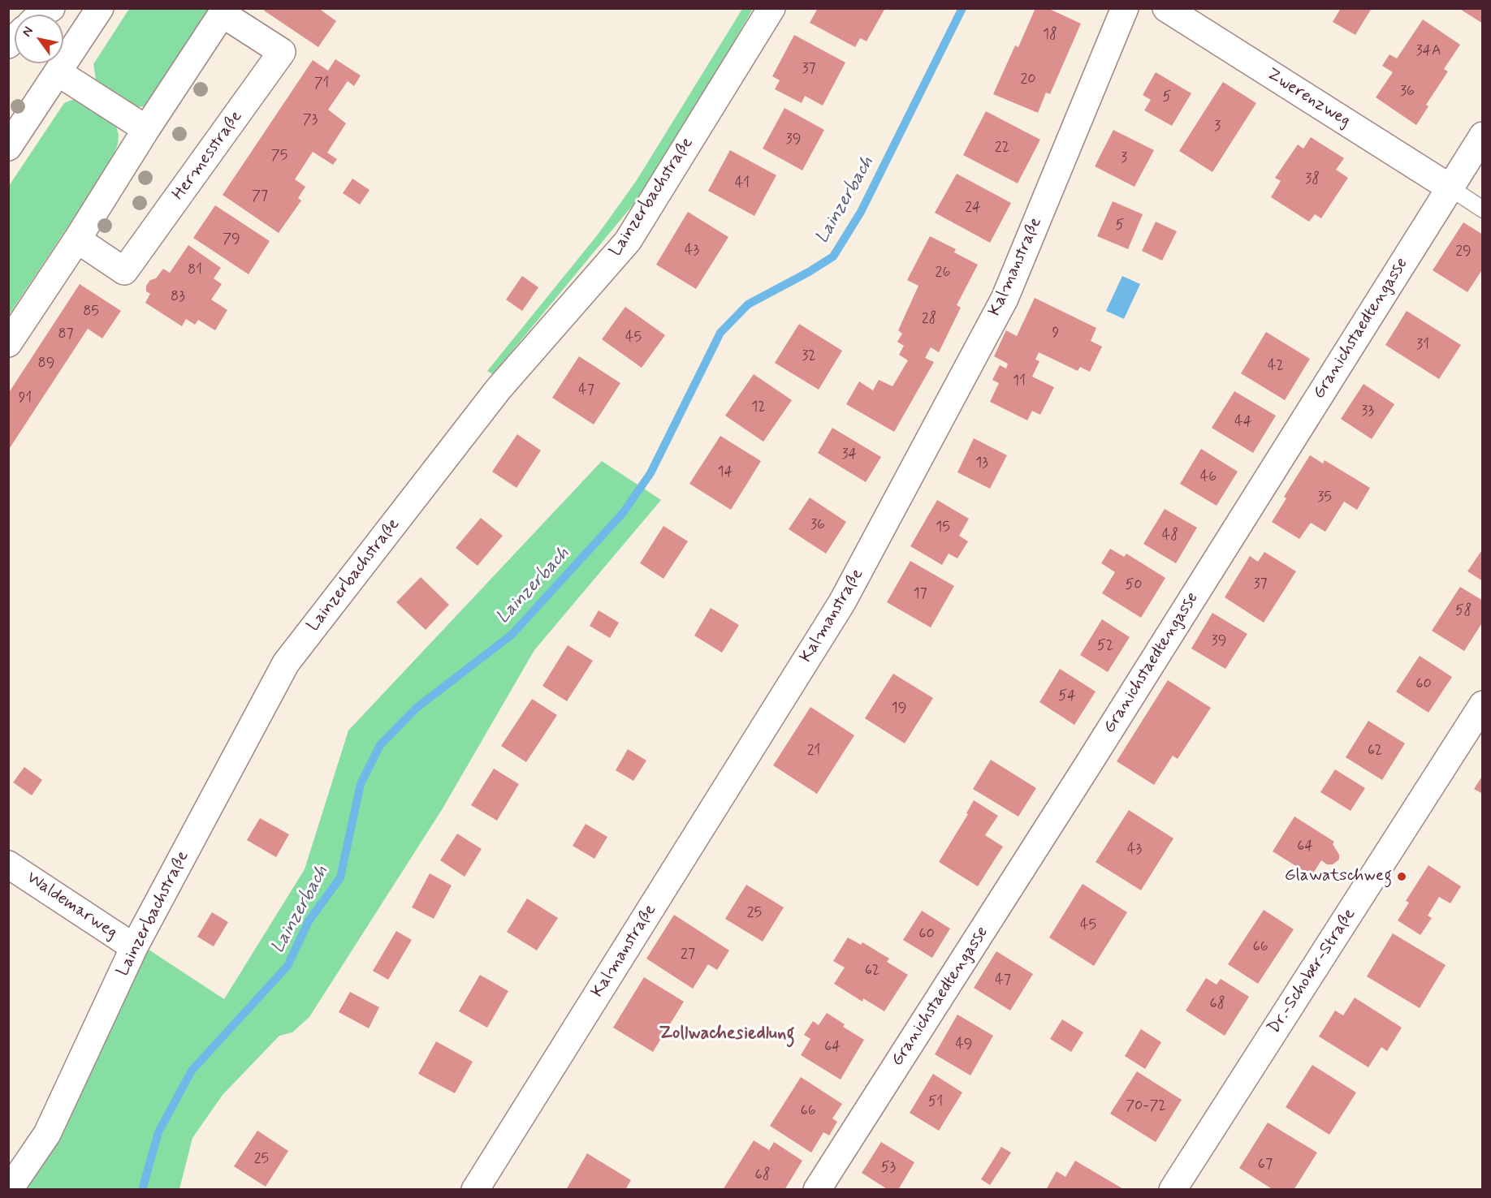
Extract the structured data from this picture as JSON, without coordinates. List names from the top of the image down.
{
  "streets": {
    "street": [
      "Zwerenzweg",
      "Hermesstraße",
      "Lainzerbachstraße",
      "Kalmanstraße",
      "Granichstaedtengasse",
      "Waldemarweg",
      "Dr.-Schober-Straße"
    ]
  },
  "crossings": [
    ["Zwerenzweg", "Granichstaedtengasse"],
    ["Lainzerbachstraße", "Waldemarweg"]
  ],
  "districts": ["Zollwachesiedlung"],
  "water": ["Lainzerbach"],
  "places": ["Glawatschweg"],
  "house_numbers": [
    "18",
    "34A",
    "37",
    "20",
    "71",
    "36",
    "5",
    "73",
    "3",
    "39",
    "22",
    "75",
    "3",
    "38",
    "41",
    "77",
    "24",
    "5",
    "79",
    "43",
    "29",
    "81",
    "26",
    "83",
    "85",
    "28",
    "9",
    "87",
    "45",
    "31",
    "32",
    "89",
    "42",
    "11",
    "47",
    "91",
    "12",
    "33",
    "44",
    "34",
    "13",
    "14",
    "46",
    "35",
    "36",
    "15",
    "48",
    "37",
    "50",
    "17",
    "58",
    "39",
    "52",
    "60",
    "54",
    "19",
    "21",
    "62",
    "64",
    "43",
    "25",
    "45",
    "60",
    "66",
    "27",
    "62",
    "47",
    "68",
    "49",
    "64",
    "51",
    "70-72",
    "66",
    "25",
    "67",
    "53",
    "68"
  ],
  "north": "top left"
}
